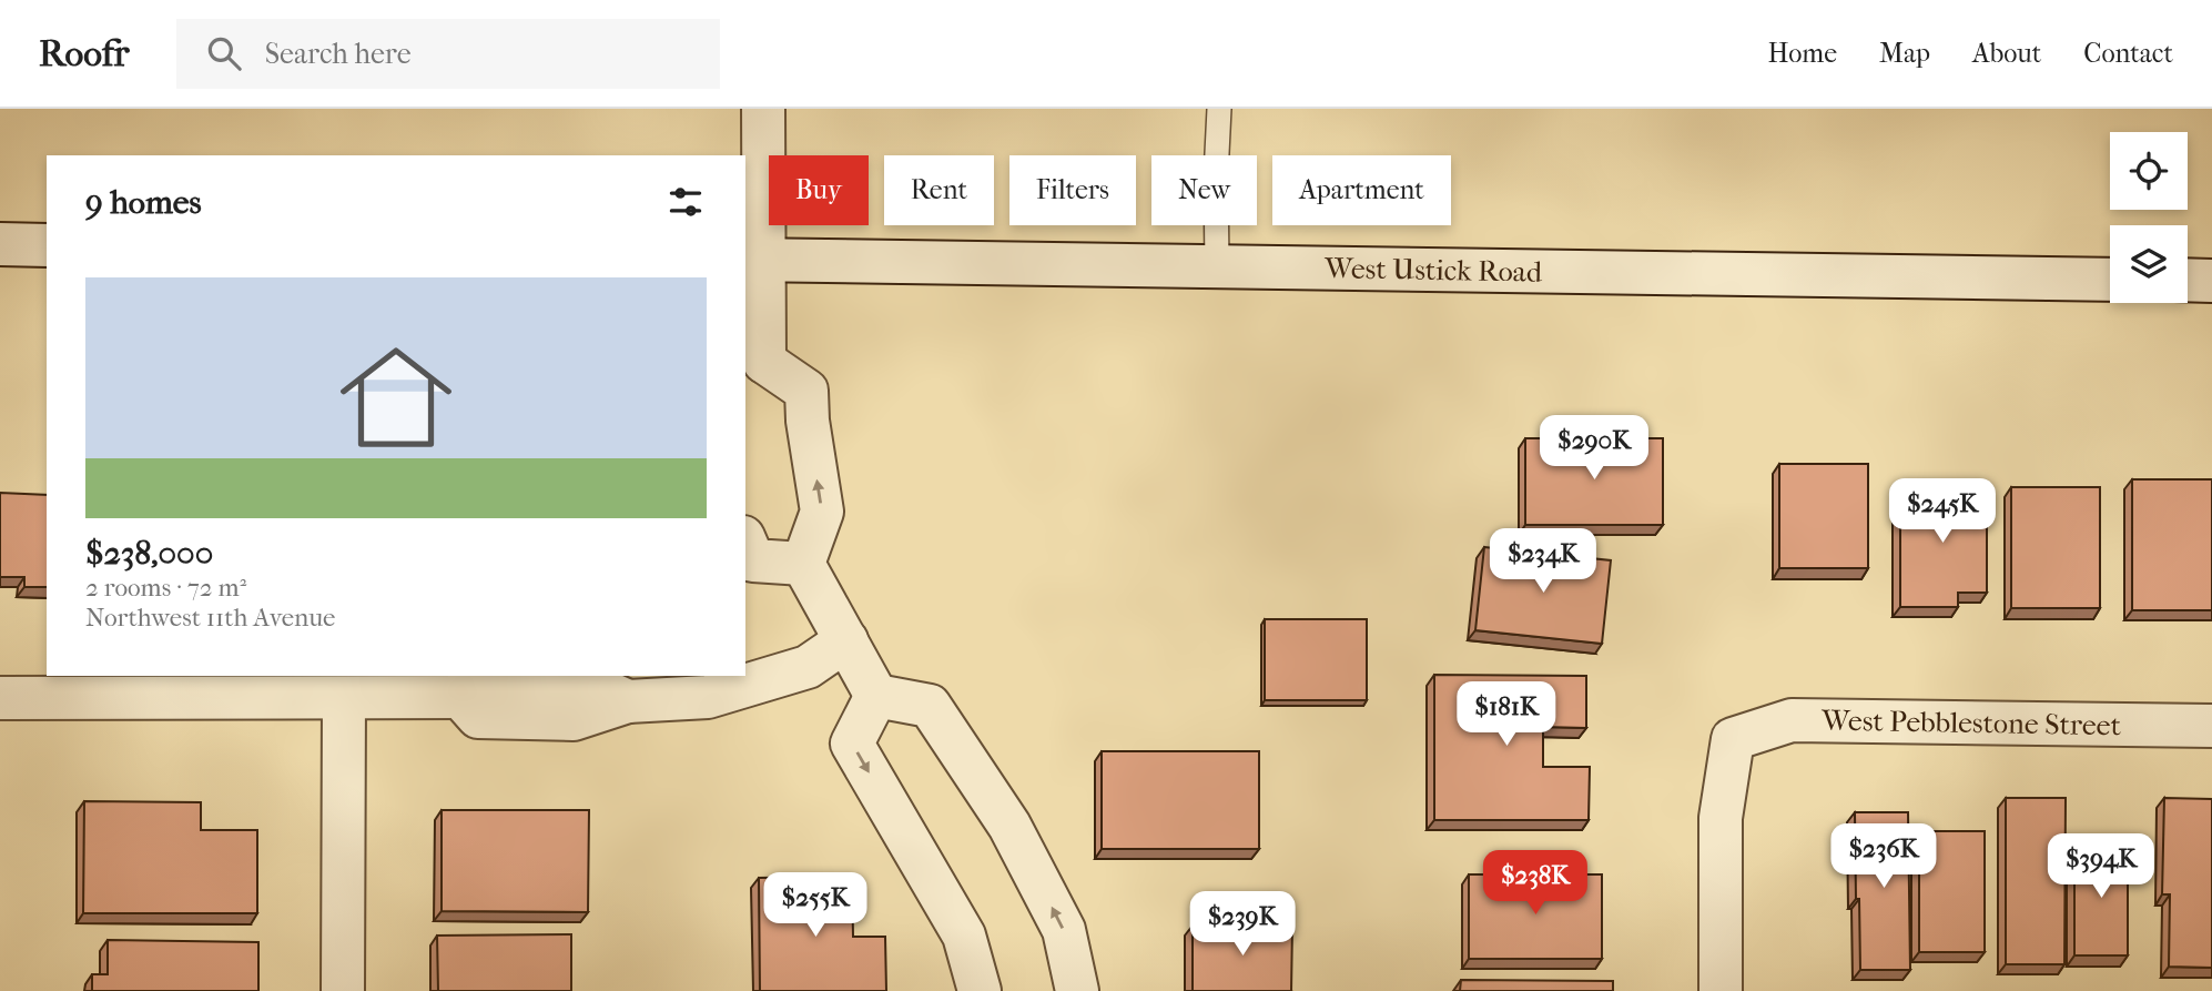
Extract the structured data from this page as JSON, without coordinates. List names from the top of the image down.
{
  "streets": {
    "street": ["West Ustick Road", "West Pebblestone Street"]
  },
  "page": {
    "header": "Roofr",
    "search": "Search here",
    "nav": [
      "Home",
      "Map",
      "About",
      "Contact"
    ],
    "chip": [
      "Buy",
      "Rent",
      "Filters",
      "New",
      "Apartment"
    ],
    "heading": "9 homes",
    "list": [
      {
        "name": "$238,000",
        "note": "2 rooms · 72 m² · Northwest 11th Avenue"
      }
    ],
    "price": [
      "$290K",
      "$245K",
      "$234K",
      "$181K",
      "$236K",
      "$394K",
      "$238K",
      "$255K",
      "$239K"
    ]
  }
}
